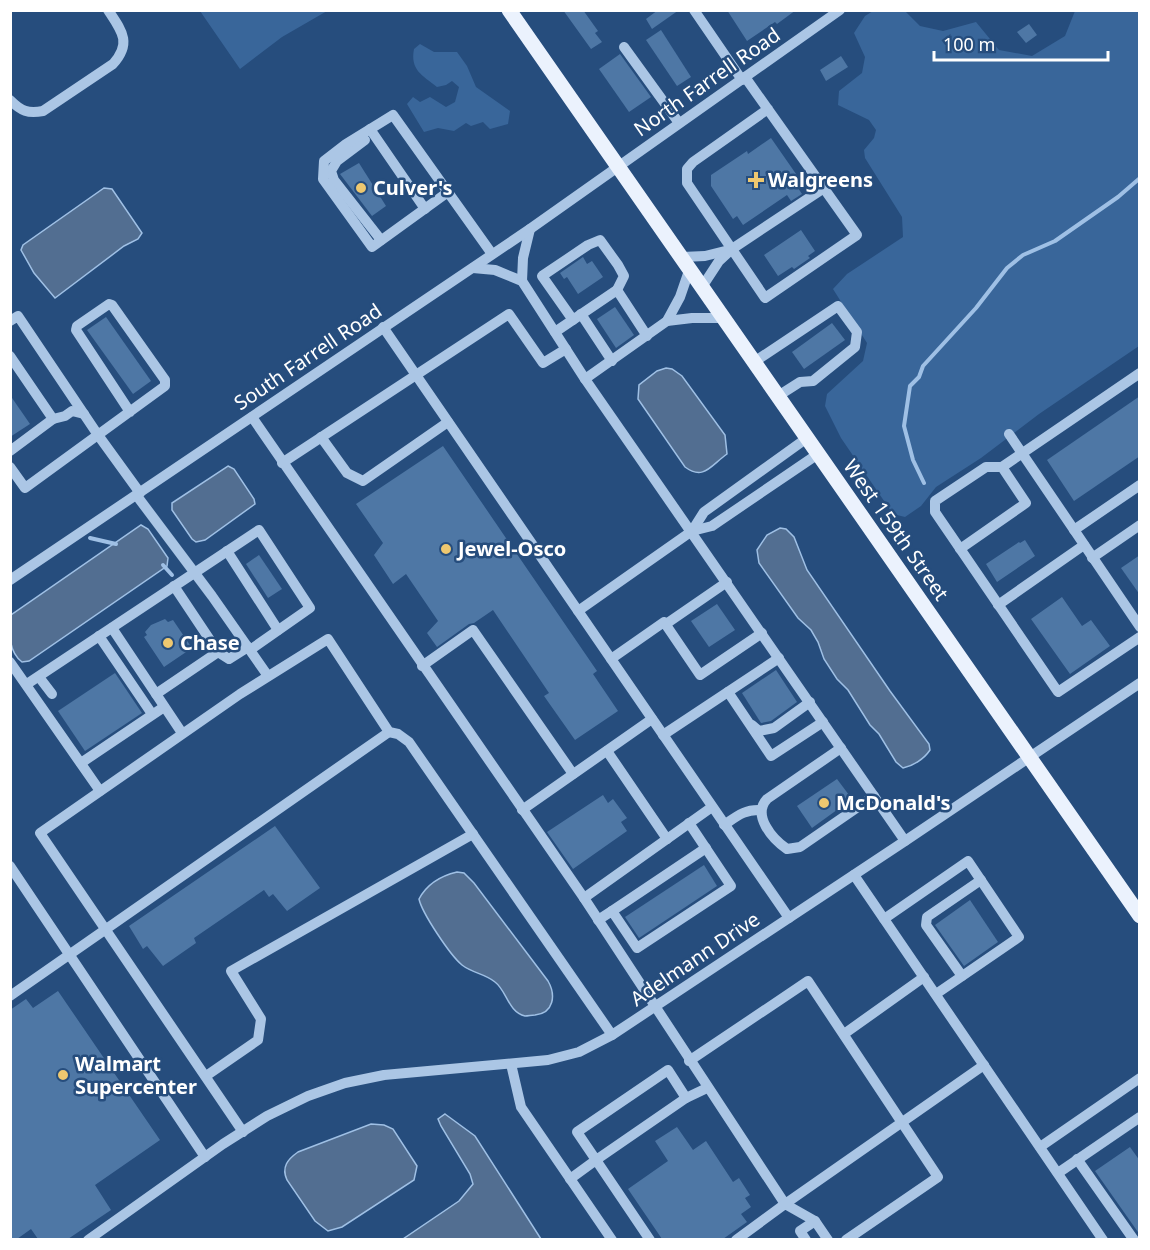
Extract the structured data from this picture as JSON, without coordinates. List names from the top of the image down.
{
  "streets": {
    "main road": ["West 159th Street"],
    "street": ["North Farrell Road", "South Farrell Road", "Adelmann Drive"]
  },
  "crossings": [
    ["North Farrell Road", "South Farrell Road"],
    ["North Farrell Road", "West 159th Street"],
    ["South Farrell Road", "West 159th Street"],
    ["West 159th Street", "Adelmann Drive"]
  ],
  "places": {
    "health": ["Walgreens"],
    "other": [
      "Culver's",
      "Jewel-Osco",
      "Chase",
      "McDonald's",
      "Walmart Supercenter"
    ]
  },
  "scale_bar": "100 m"
}
